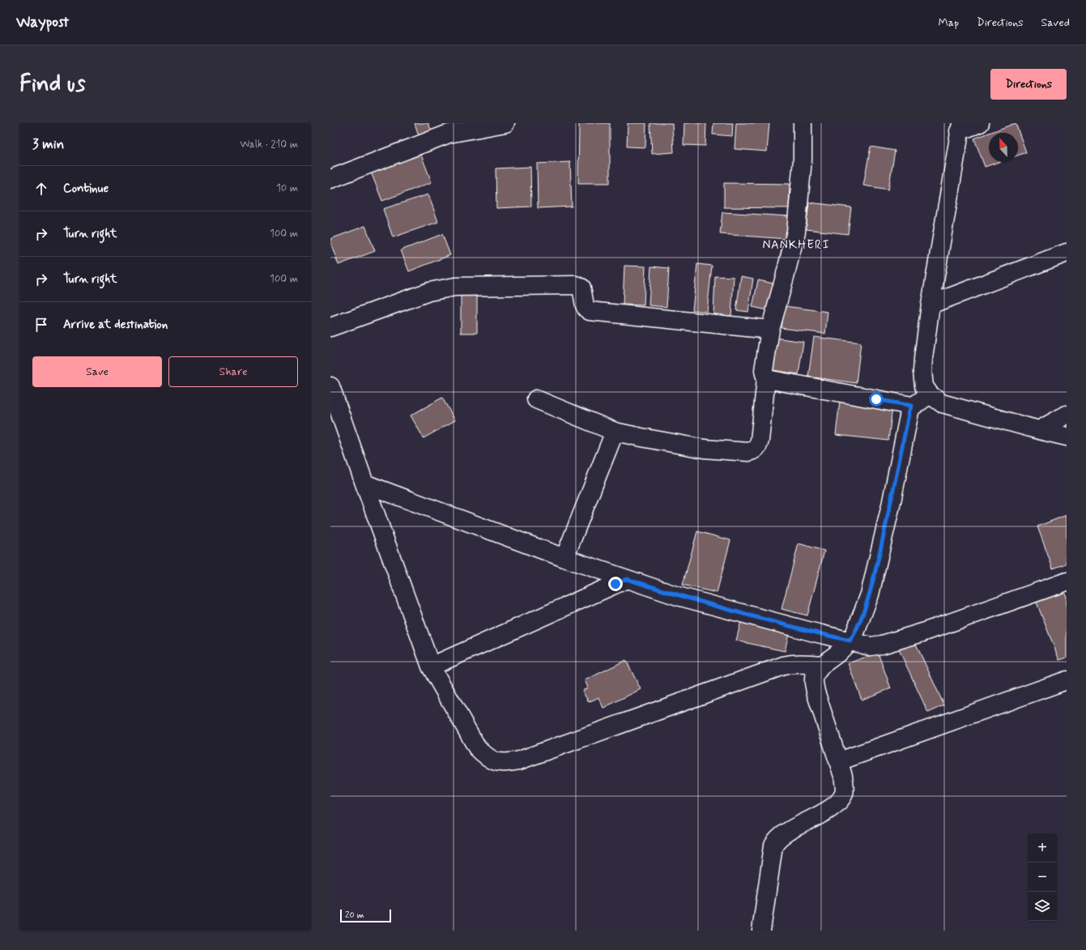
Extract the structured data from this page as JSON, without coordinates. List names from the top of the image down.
{
  "districts": ["NANKHERI"],
  "scale_bar": "20 m",
  "north": "top",
  "page": {
    "header": "Waypost",
    "nav": ["Map", "Directions", "Saved"],
    "buttons": [
      "Directions",
      ["Save", "Share"]
    ],
    "title": "Find us",
    "heading": ["3 min", "Walk · 210 m"],
    "list": [
      ["Continue", "10 m"],
      ["Turn right", "100 m"],
      ["Turn right", "100 m"],
      "Arrive at destination"
    ],
    "map_buttons": ["+", "−"],
    "scale": "20 m"
  }
}
